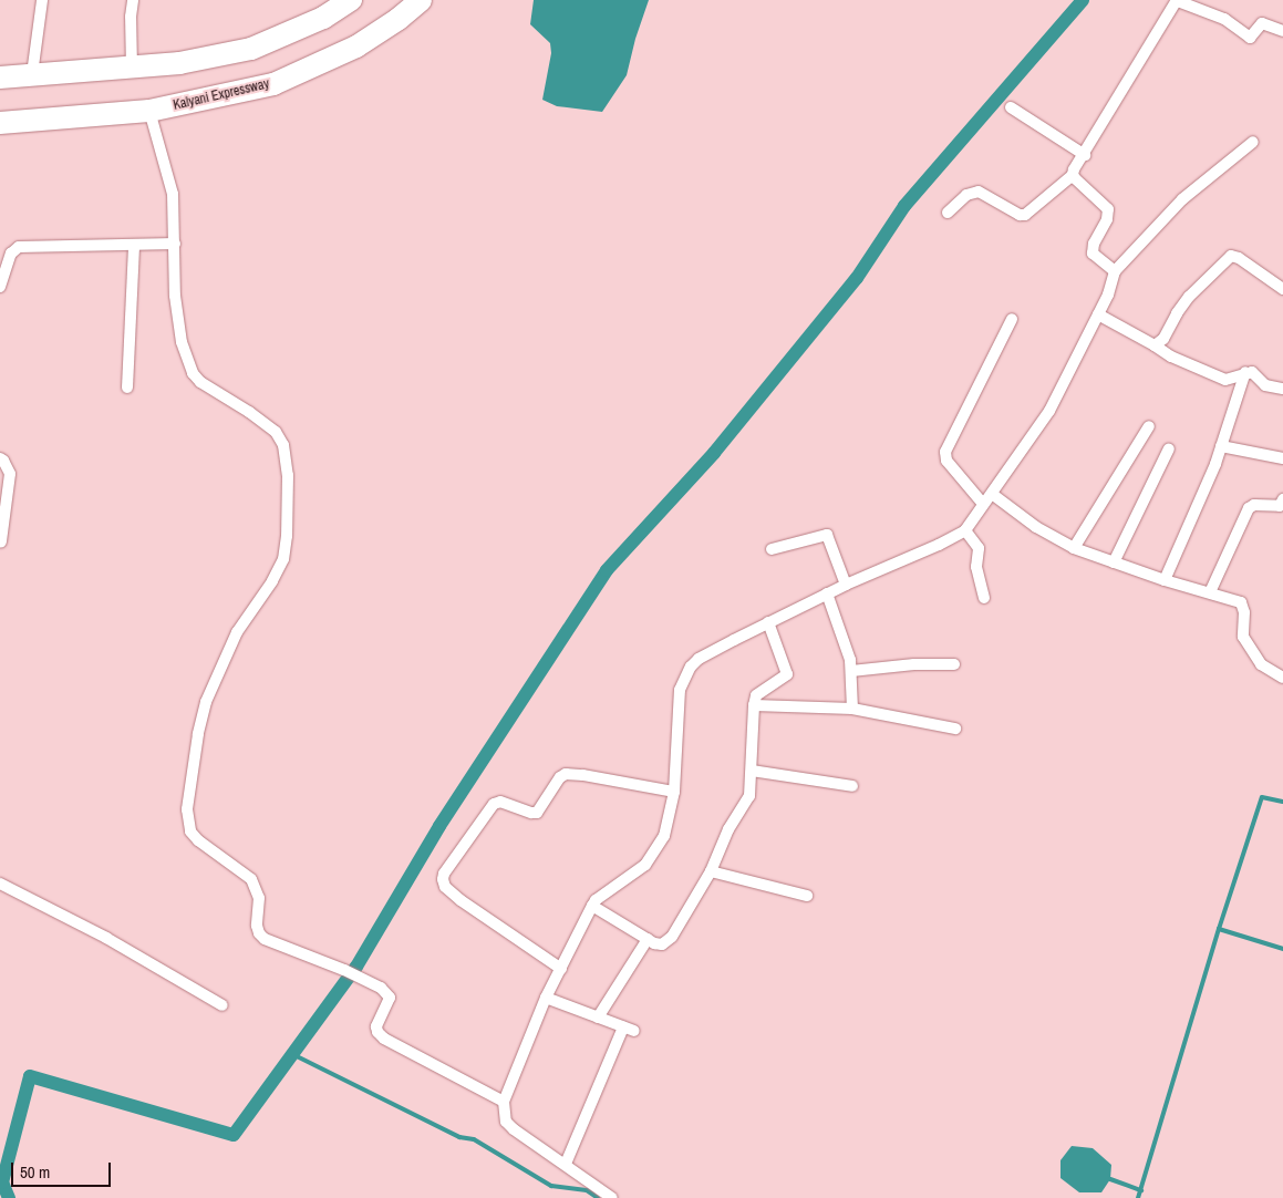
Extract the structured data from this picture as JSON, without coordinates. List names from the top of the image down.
{
  "streets": {
    "highway": ["Kalyani Expressway"]
  },
  "scale_bar": "50 m"
}
